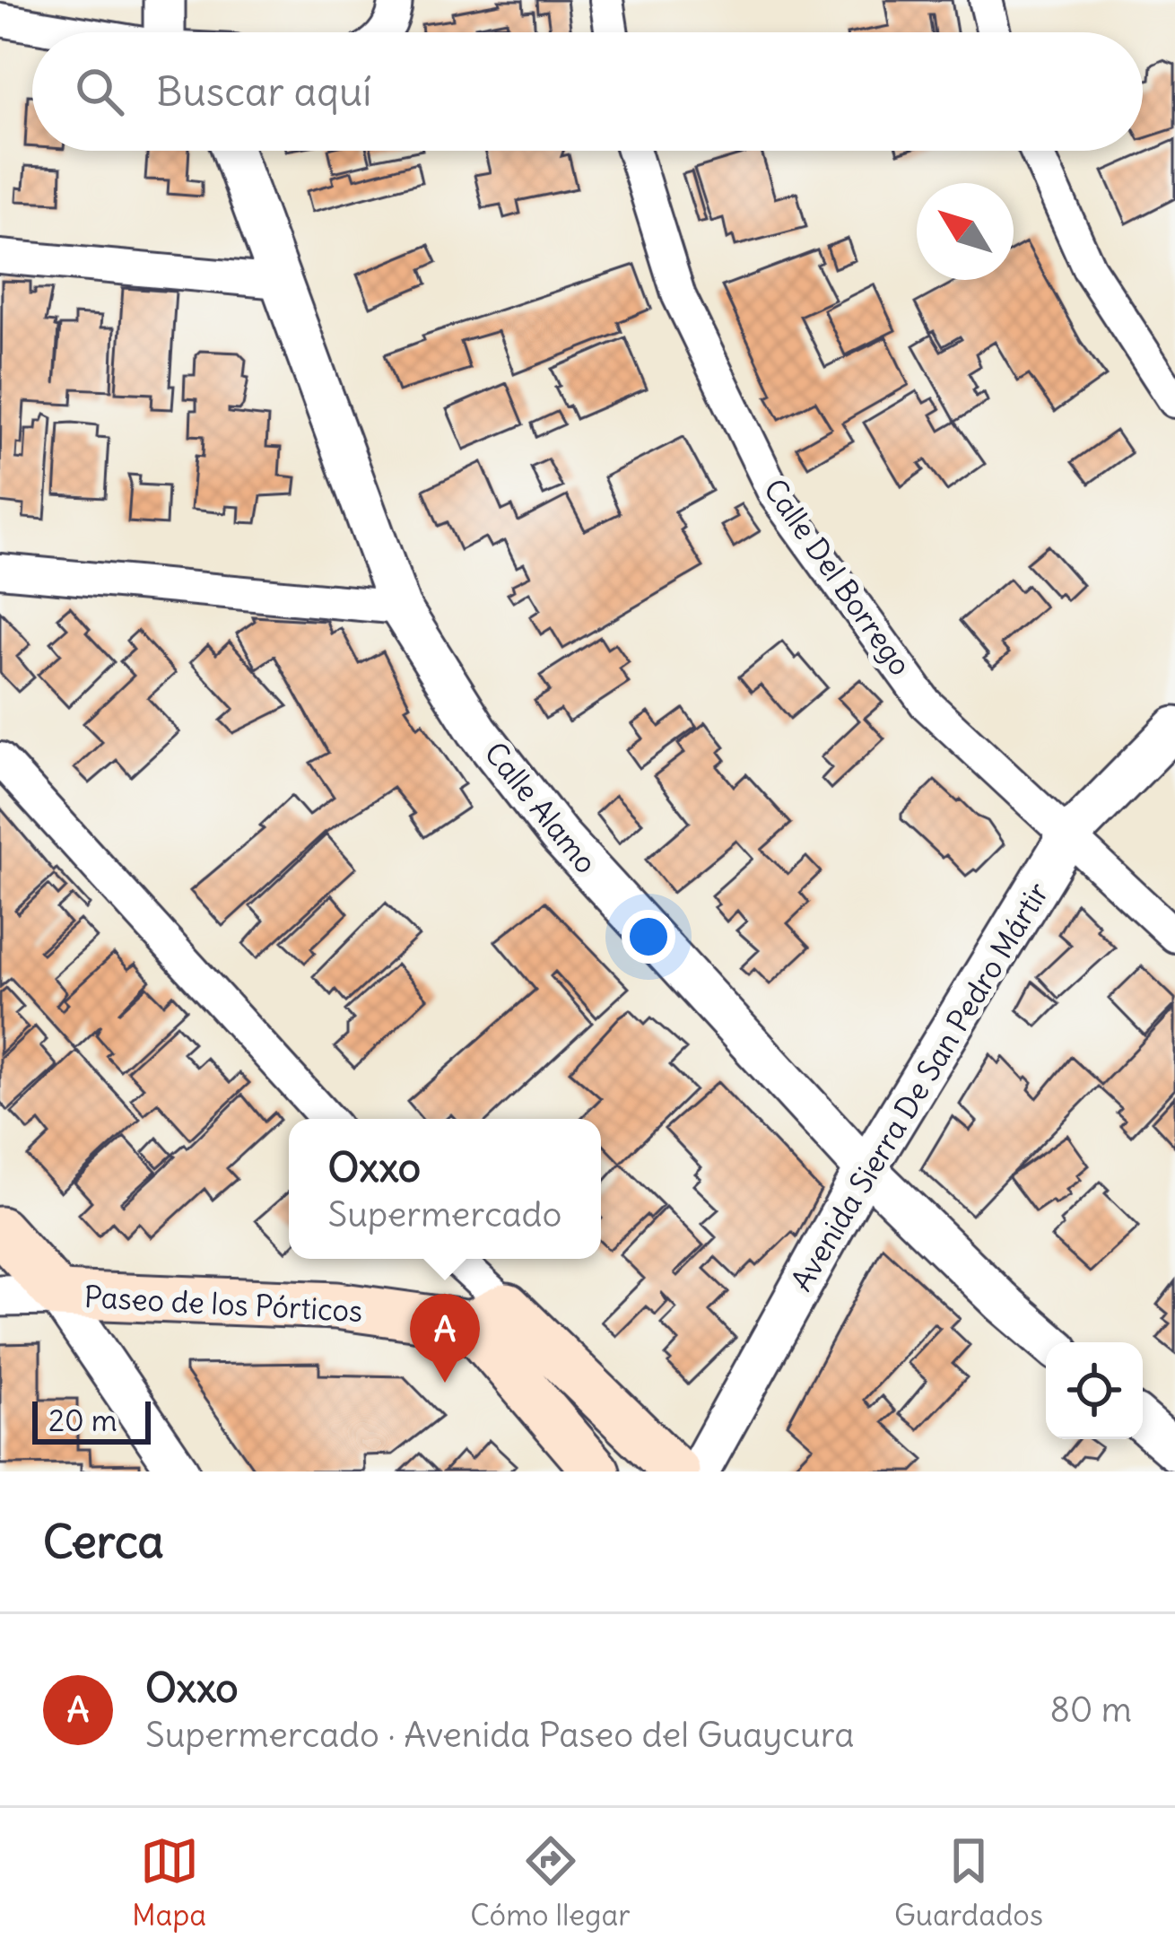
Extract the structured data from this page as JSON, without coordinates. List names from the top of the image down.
{
  "streets": {
    "main road": ["Paseo de los Pórticos"],
    "street": ["Calle Del Borrego", "Calle Alamo", "Avenida Sierra De San Pedro Mártir"]
  },
  "crossings": [
    ["Calle Del Borrego", "Avenida Sierra De San Pedro Mártir"],
    ["Calle Alamo", "Avenida Sierra De San Pedro Mártir"]
  ],
  "scale_bar": "20 m",
  "north": "top left",
  "page": {
    "search": "Buscar aquí",
    "popup": ["Oxxo", "Supermercado"],
    "pins": "A",
    "scale": "20 m",
    "heading": "Cerca",
    "list": [
      {
        "mark": "A",
        "name": "Oxxo",
        "note": "Supermercado · Avenida Paseo del Guaycura",
        "value": "80 m"
      }
    ],
    "nav": ["Mapa", "Cómo llegar", "Guardados"]
  }
}
